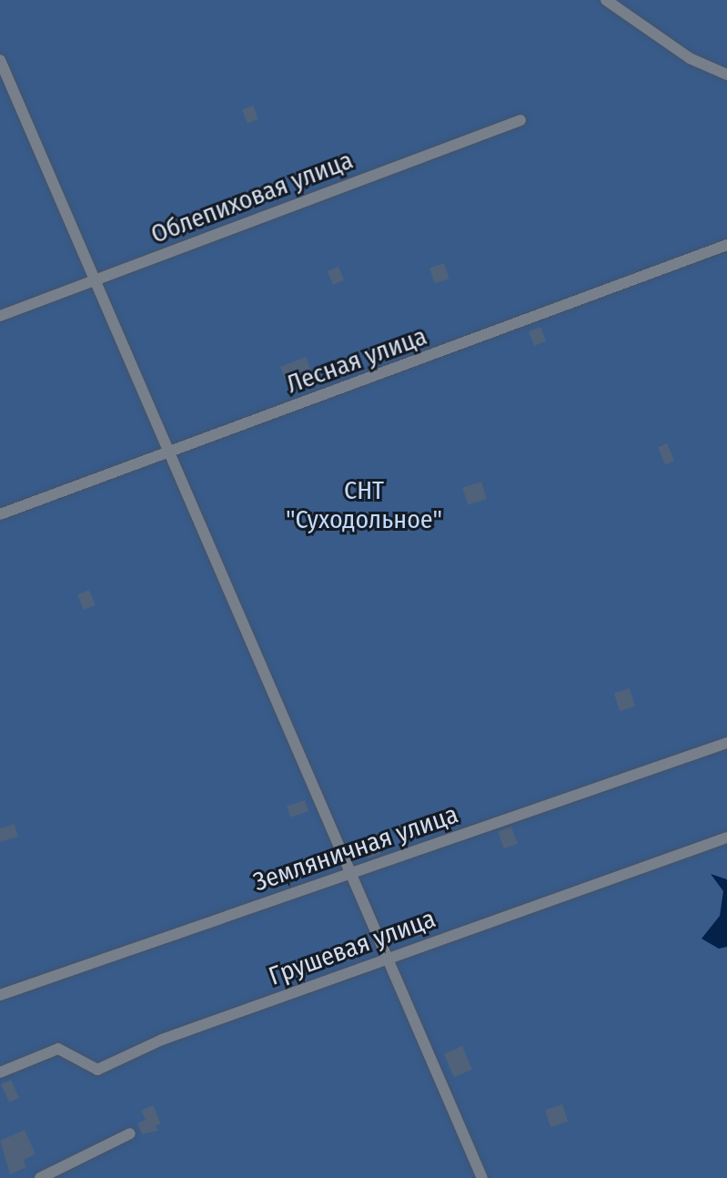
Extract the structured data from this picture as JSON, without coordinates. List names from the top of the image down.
{
  "streets": {
    "street": [
      "Облепиховая улица",
      "Лесная улица",
      "Земляничная улица",
      "Грушевая улица"
    ]
  },
  "parks": ["СНТ \"Суходольное\""]
}
